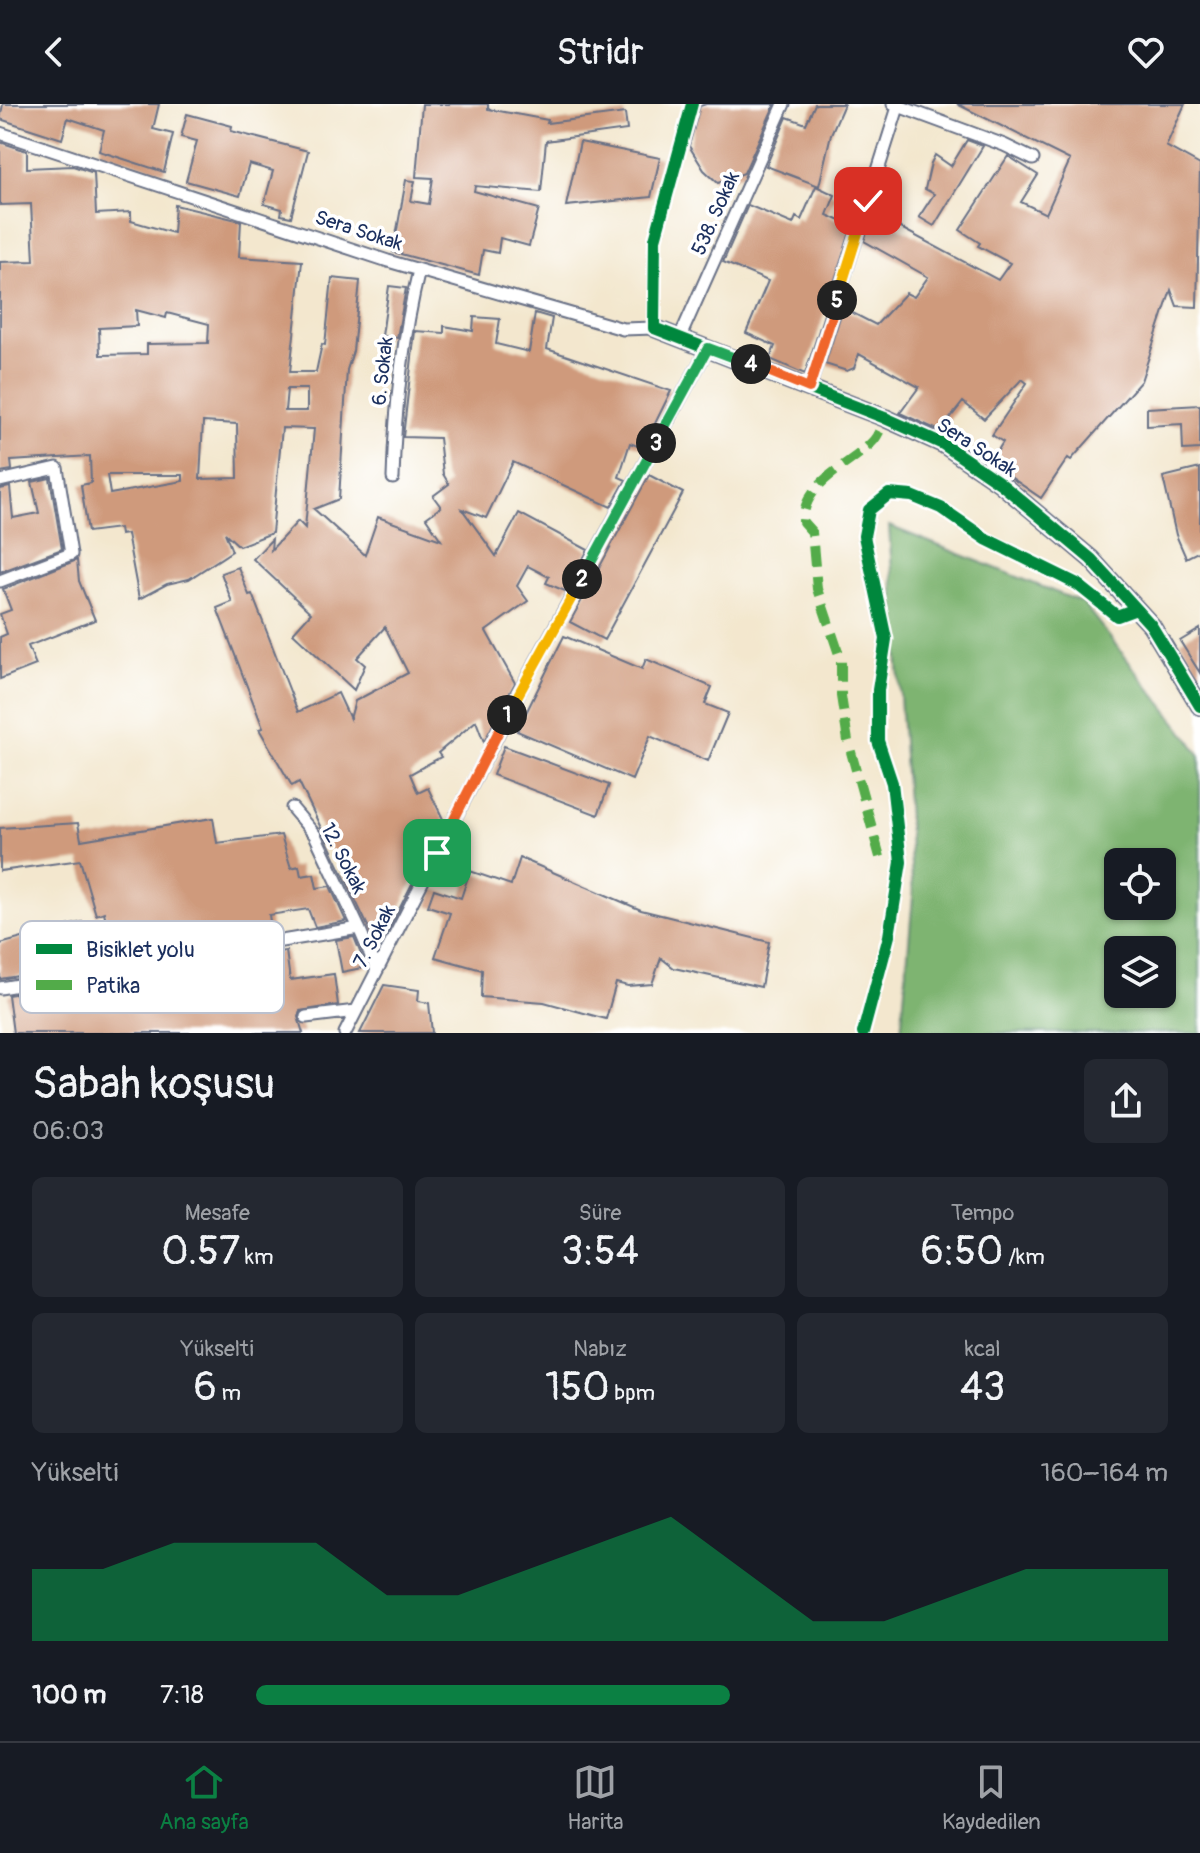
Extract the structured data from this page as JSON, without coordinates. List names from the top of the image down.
{
  "streets": {
    "street": [
      "538. Sokak",
      "Sera Sokak",
      "6. Sokak",
      "12. Sokak",
      "7. Sokak"
    ]
  },
  "crossings": [
    ["538. Sokak", "Sera Sokak"],
    ["Sera Sokak", "6. Sokak"],
    ["Sera Sokak", "7. Sokak"],
    ["12. Sokak", "7. Sokak"]
  ],
  "legend": ["Bisiklet yolu", "Patika"],
  "page": {
    "header": "Stridr",
    "pins": [
      "5",
      "4",
      "3",
      "2",
      "1"
    ],
    "heading": ["Sabah koşusu", "06:03"],
    "stats": [
      ["Mesafe", "0.57 km"],
      ["Süre", "3:54"],
      ["Tempo", "6:50 /km"],
      ["Yükselti", "6 m"],
      ["Nabız", "150 bpm"],
      ["kcal", "43"]
    ],
    "chart": ["Yükselti", "160–164 m"],
    "list": [
      {
        "name": "100 m",
        "note": "7:18"
      }
    ],
    "tabs": ["Ana sayfa", "Harita", "Kaydedilen"]
  }
}
